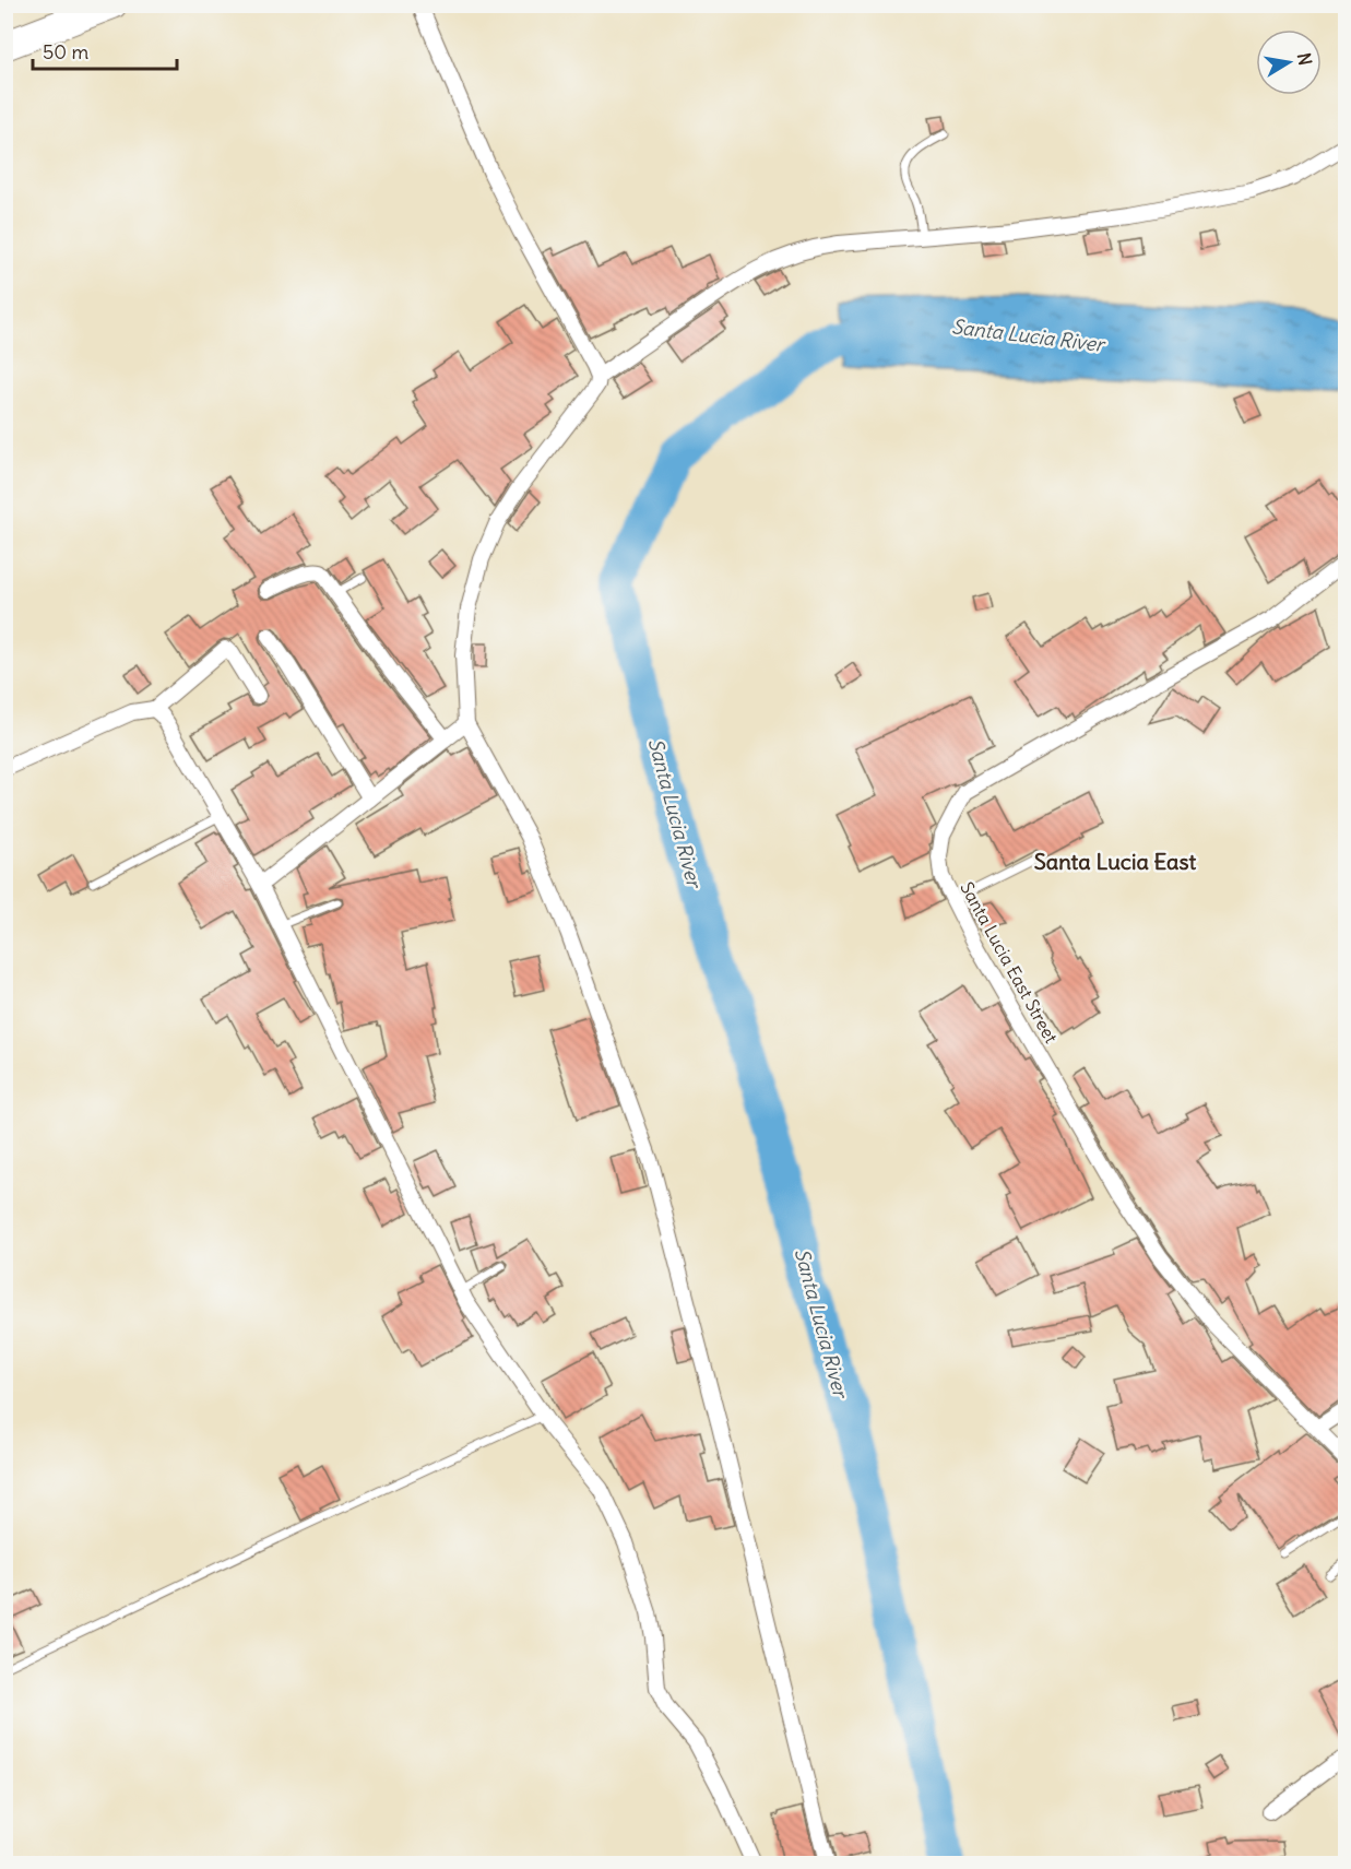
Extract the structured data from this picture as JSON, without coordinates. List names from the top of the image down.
{
  "streets": {
    "street": ["Santa Lucia East Street"]
  },
  "districts": ["Santa Lucia East"],
  "water": ["Santa Lucia River"],
  "scale_bar": "50 m",
  "north": "right"
}
